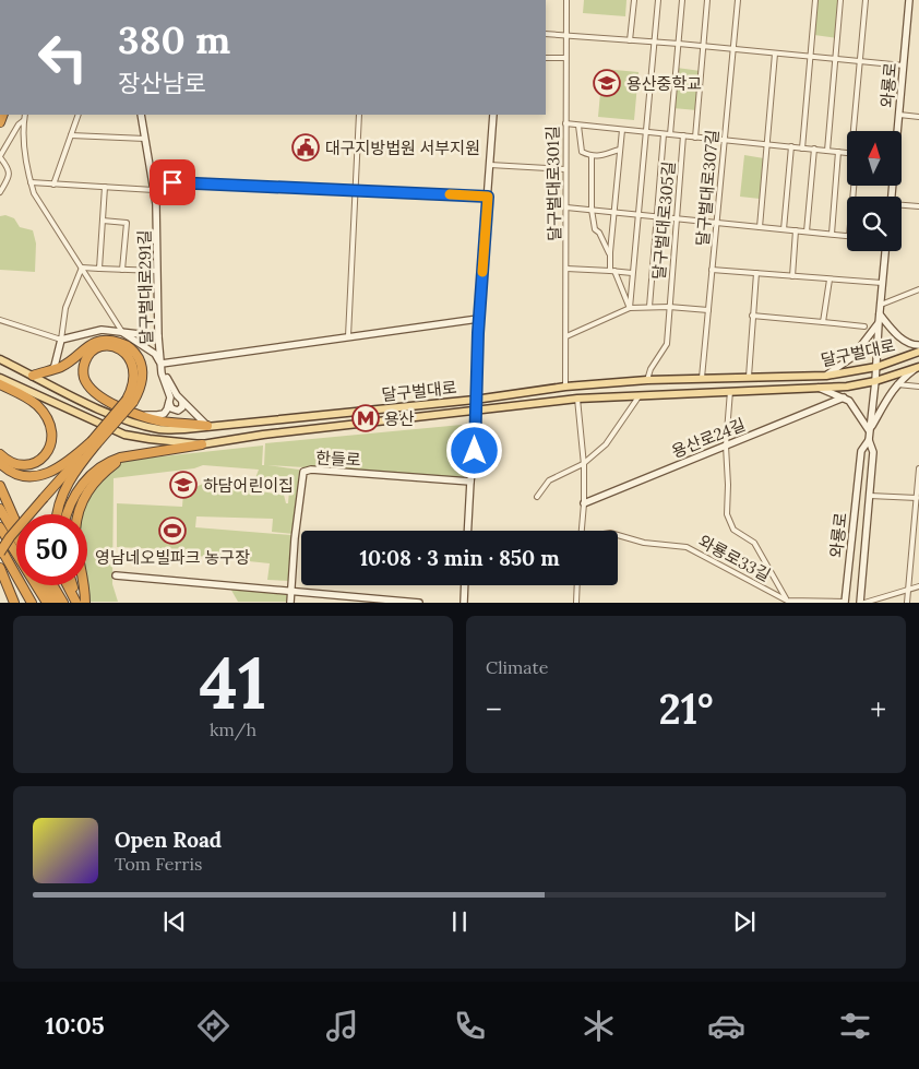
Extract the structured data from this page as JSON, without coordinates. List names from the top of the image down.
{
  "streets": {
    "main road": ["달구벌대로"],
    "street": [
      "와룡로",
      "달구벌대로301길",
      "달구벌대로307길",
      "달구벌대로305길",
      "달구벌대로291길",
      "용산로24길",
      "한들로",
      "와룡로33길"
    ]
  },
  "crossings": [
    ["와룡로", "달구벌대로"],
    ["와룡로", "와룡로33길"],
    ["달구벌대로301길", "달구벌대로"],
    ["달구벌대로307길", "달구벌대로"],
    ["달구벌대로305길", "달구벌대로"]
  ],
  "places": {
    "school or university": ["용산중학교", "하담어린이집"],
    "public building": ["대구지방법원 서부지원"],
    "metro station": ["용산"],
    "sports": ["영남네오빌파크 농구장"]
  },
  "north": "top",
  "page": {
    "turn": ["380 m", "장산남로"],
    "limit": "50",
    "trip": "10:08 · 3 min · 850 m",
    "tile": [
      ["41", "km/h"],
      "Climate"
    ],
    "heat": ["−", "21°", "+"],
    "song": ["Open Road", "Tom Ferris"],
    "tabs": "10:05"
  }
}
